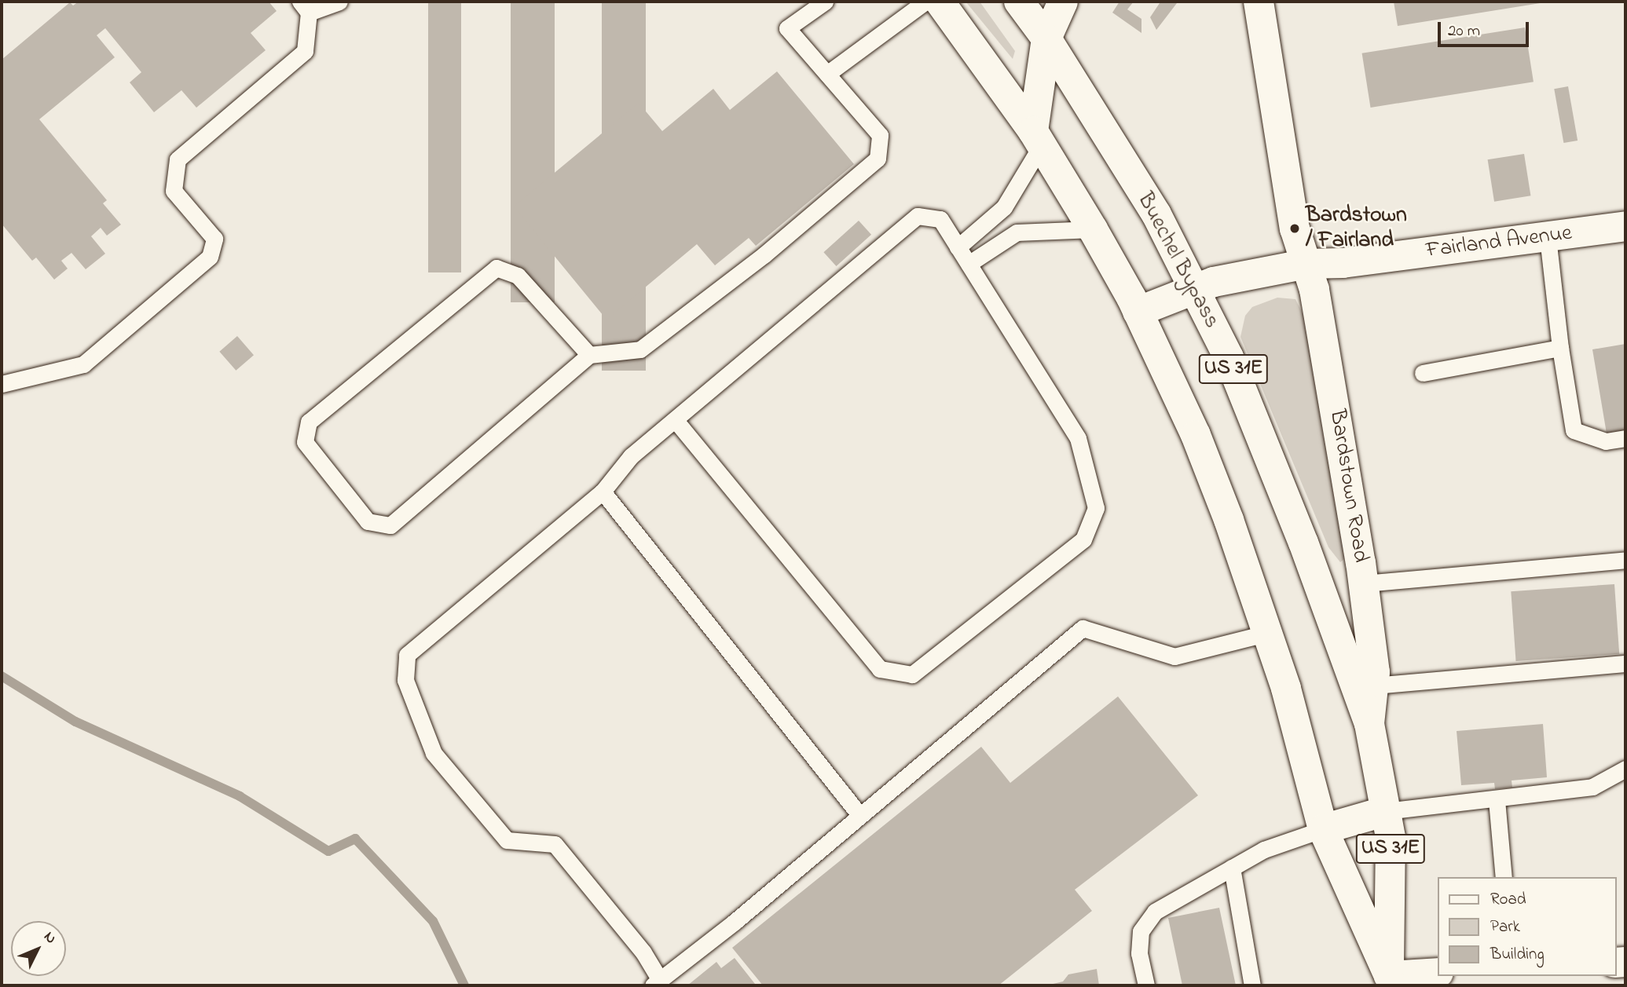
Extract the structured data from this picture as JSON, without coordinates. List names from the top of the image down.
{
  "streets": {
    "main road": [
      "Fairland Avenue",
      "Buechel Bypass",
      "US 31E",
      "Bardstown Road"
    ]
  },
  "crossings": [
    ["Fairland Avenue", "Buechel Bypass"],
    ["Fairland Avenue", "US 31E"],
    ["Fairland Avenue", "Bardstown Road"],
    ["Buechel Bypass", "Bardstown Road"],
    ["US 31E", "Bardstown Road"]
  ],
  "places": ["Bardstown / Fairland"],
  "legend": ["Road", "Park", "Building"],
  "scale_bar": "20 m",
  "north": "top right"
}
